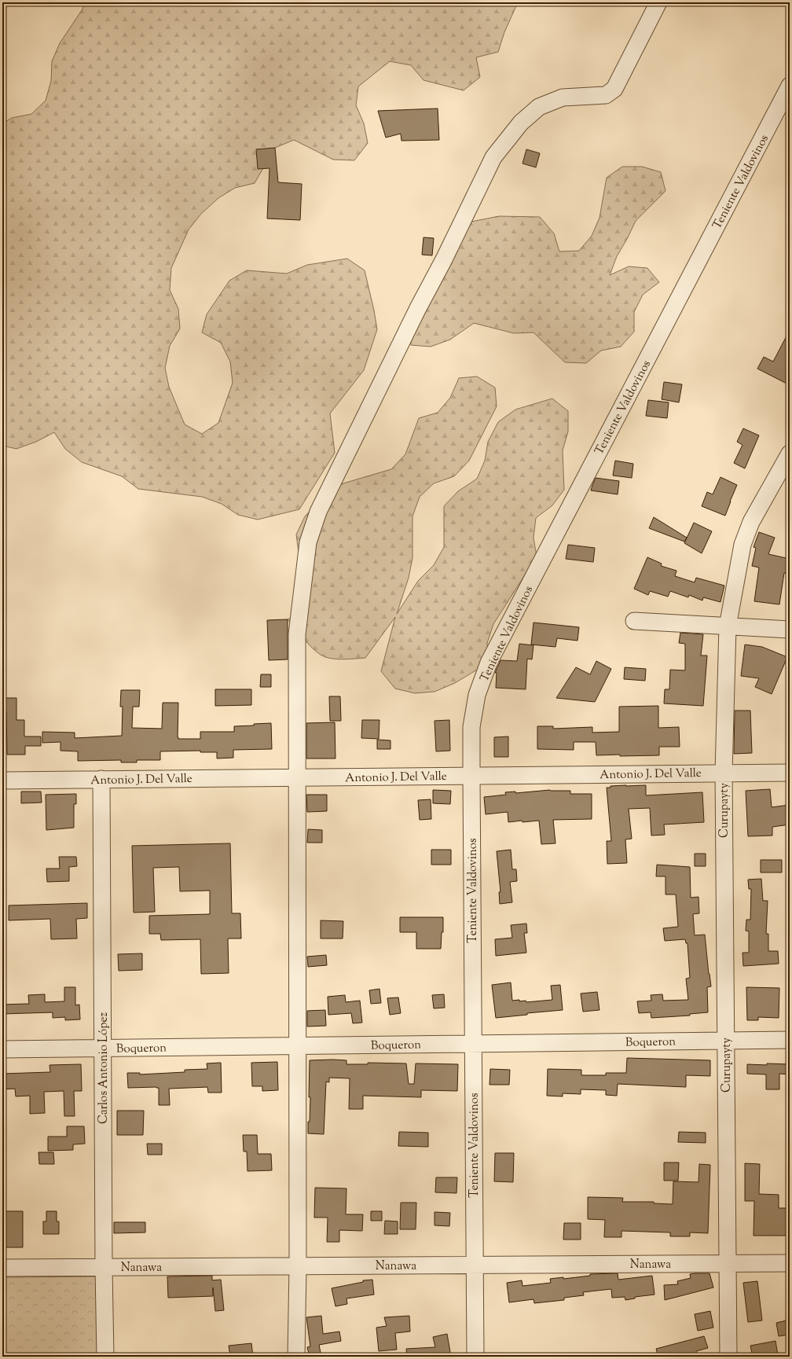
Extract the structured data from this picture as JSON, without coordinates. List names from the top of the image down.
{
  "streets": {
    "street": [
      "Teniente Valdovinos",
      "Antonio J. Del Valle",
      "Curupayty",
      "Boqueron",
      "Carlos Antonio López",
      "Nanawa"
    ]
  },
  "crossings": [
    ["Teniente Valdovinos", "Antonio J. Del Valle"],
    ["Teniente Valdovinos", "Boqueron"],
    ["Teniente Valdovinos", "Nanawa"],
    ["Antonio J. Del Valle", "Curupayty"],
    ["Antonio J. Del Valle", "Carlos Antonio López"],
    ["Curupayty", "Boqueron"],
    ["Curupayty", "Nanawa"],
    ["Boqueron", "Carlos Antonio López"],
    ["Carlos Antonio López", "Nanawa"]
  ]
}
